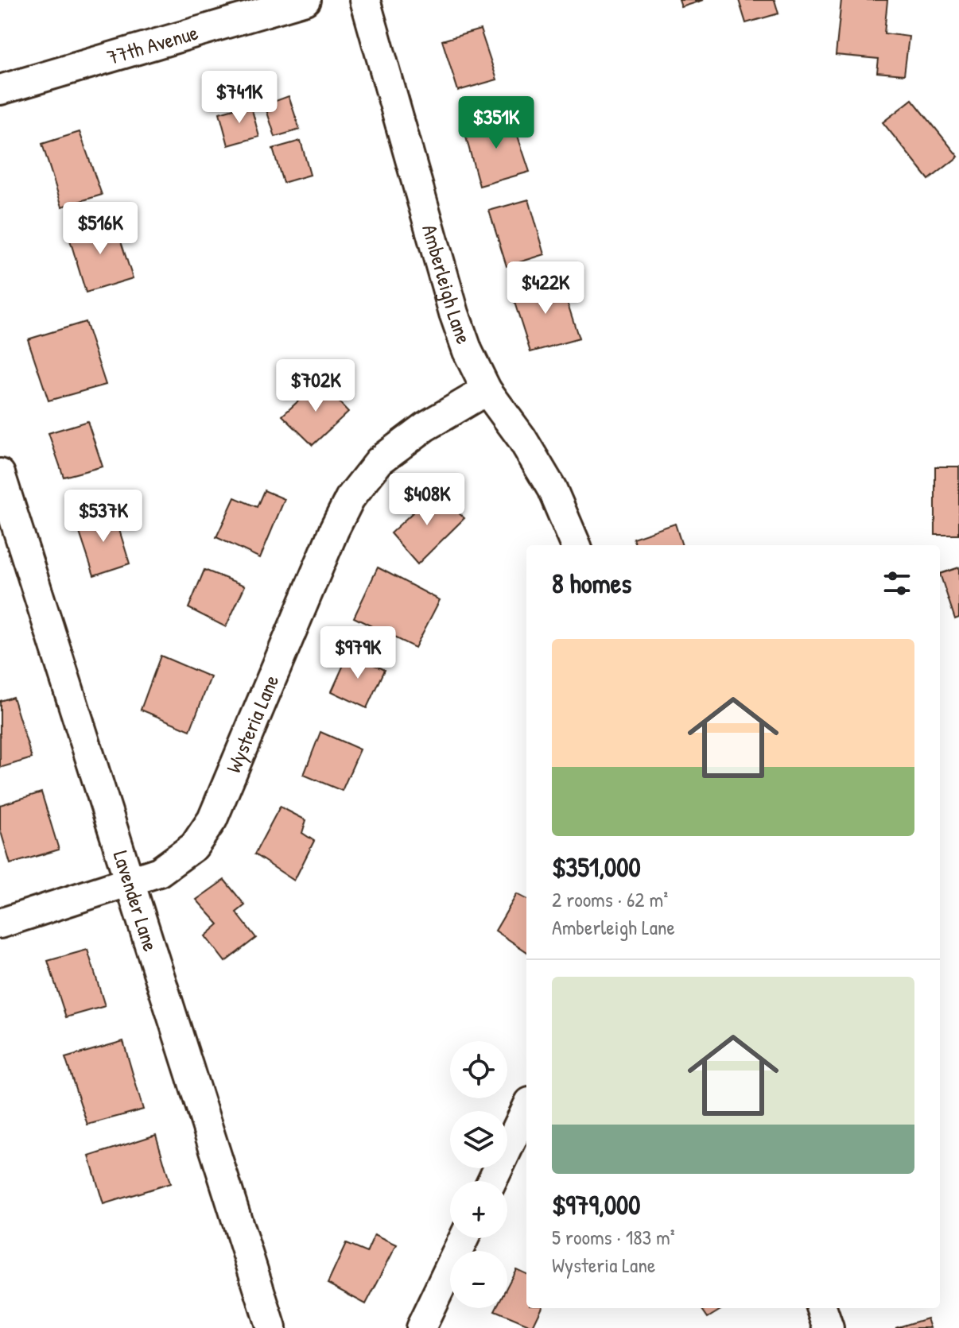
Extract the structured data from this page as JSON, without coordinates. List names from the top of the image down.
{
  "streets": {
    "street": [
      "77th Avenue",
      "Amberleigh Lane",
      "Wysteria Lane",
      "Lavender Lane"
    ]
  },
  "crossings": [
    ["Amberleigh Lane", "Wysteria Lane"],
    ["Wysteria Lane", "Lavender Lane"]
  ],
  "page": {
    "price": [
      "$741K",
      "$351K",
      "$516K",
      "$422K",
      "$702K",
      "$408K",
      "$537K",
      "$979K"
    ],
    "heading": "8 homes",
    "list": [
      {
        "name": "$351,000",
        "note": "2 rooms · 62 m² · Amberleigh Lane"
      },
      {
        "name": "$979,000",
        "note": "5 rooms · 183 m² · Wysteria Lane"
      }
    ],
    "map_buttons": ["+", "−"]
  }
}
